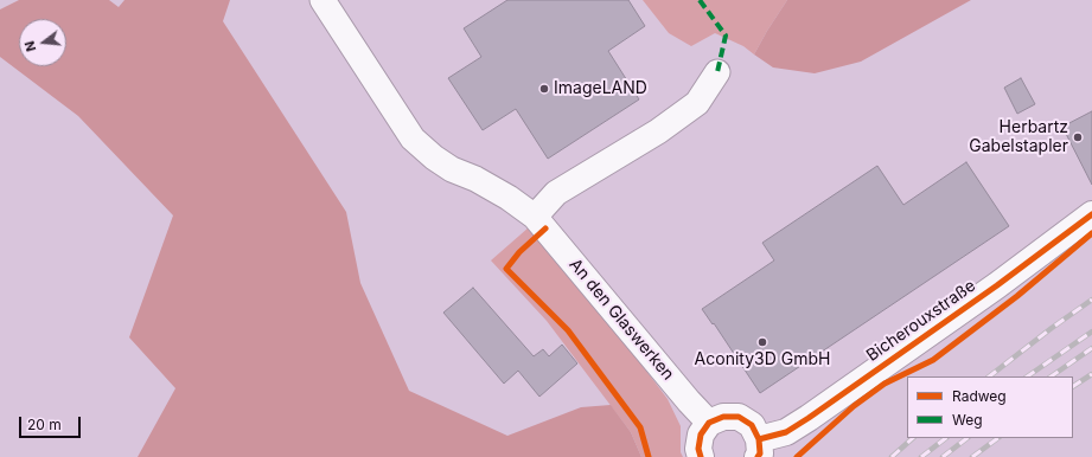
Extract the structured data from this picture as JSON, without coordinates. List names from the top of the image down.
{
  "streets": {
    "street": ["An den Glaswerken", "Bicherouxstraße"]
  },
  "crossings": [
    ["An den Glaswerken", "Bicherouxstraße"]
  ],
  "places": ["ImageLAND", "Herbartz Gabelstapler", "Aconity3D GmbH"],
  "legend": ["Radweg", "Weg"],
  "scale_bar": "20 m",
  "north": "left"
}
